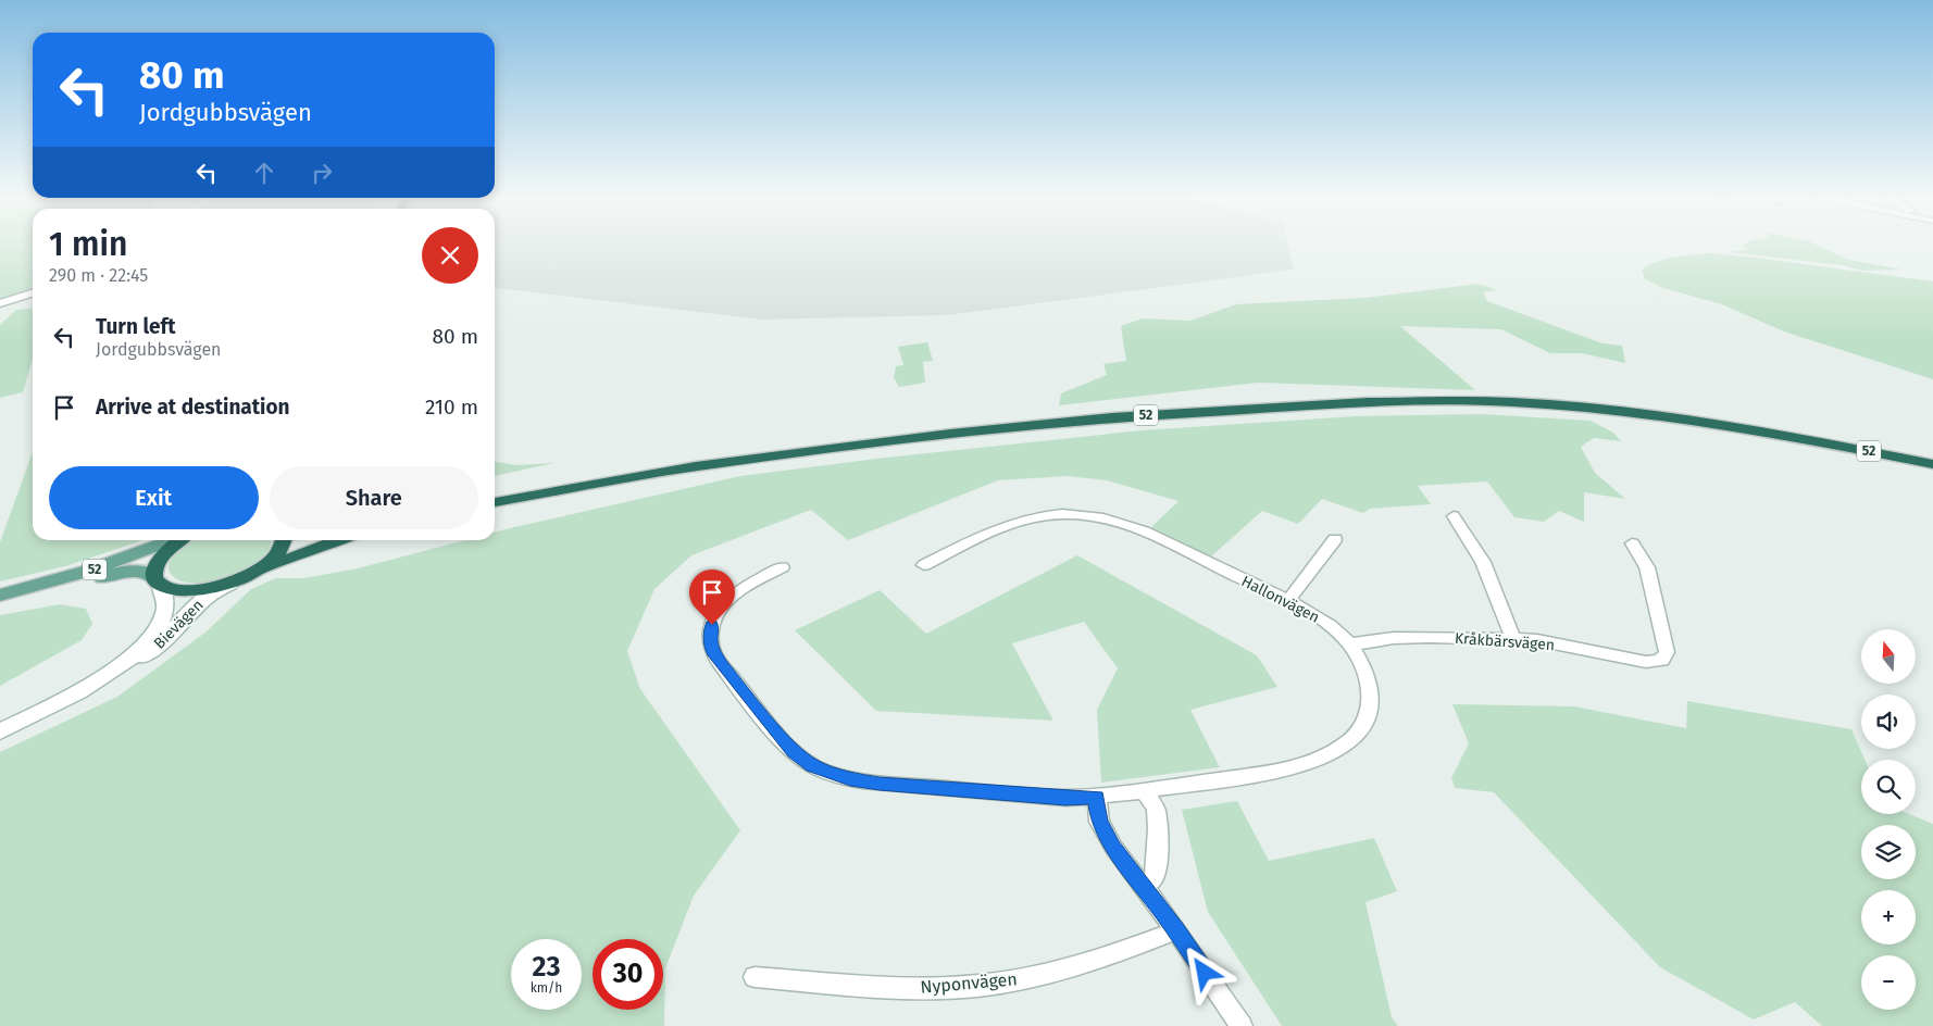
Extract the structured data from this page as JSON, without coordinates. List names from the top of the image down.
{
  "streets": {
    "highway": ["52"],
    "street": [
      "Hallonvägen",
      "Bievägen",
      "Kråkbärsvägen",
      "Nyponvägen"
    ]
  },
  "crossings": [
    ["52", "Bievägen"],
    ["Hallonvägen", "Kråkbärsvägen"]
  ],
  "north": "top",
  "page": {
    "turn": ["80 m", "Jordgubbsvägen"],
    "heading": ["1 min", "290 m · 22:45"],
    "list": [
      {
        "name": "Turn left",
        "note": "Jordgubbsvägen",
        "value": "80 m"
      },
      {
        "name": "Arrive at destination",
        "value": "210 m"
      }
    ],
    "buttons": ["Exit", "Share"],
    "map_buttons": ["+", "−"],
    "speed": "23 km/h",
    "limit": "30"
  }
}
